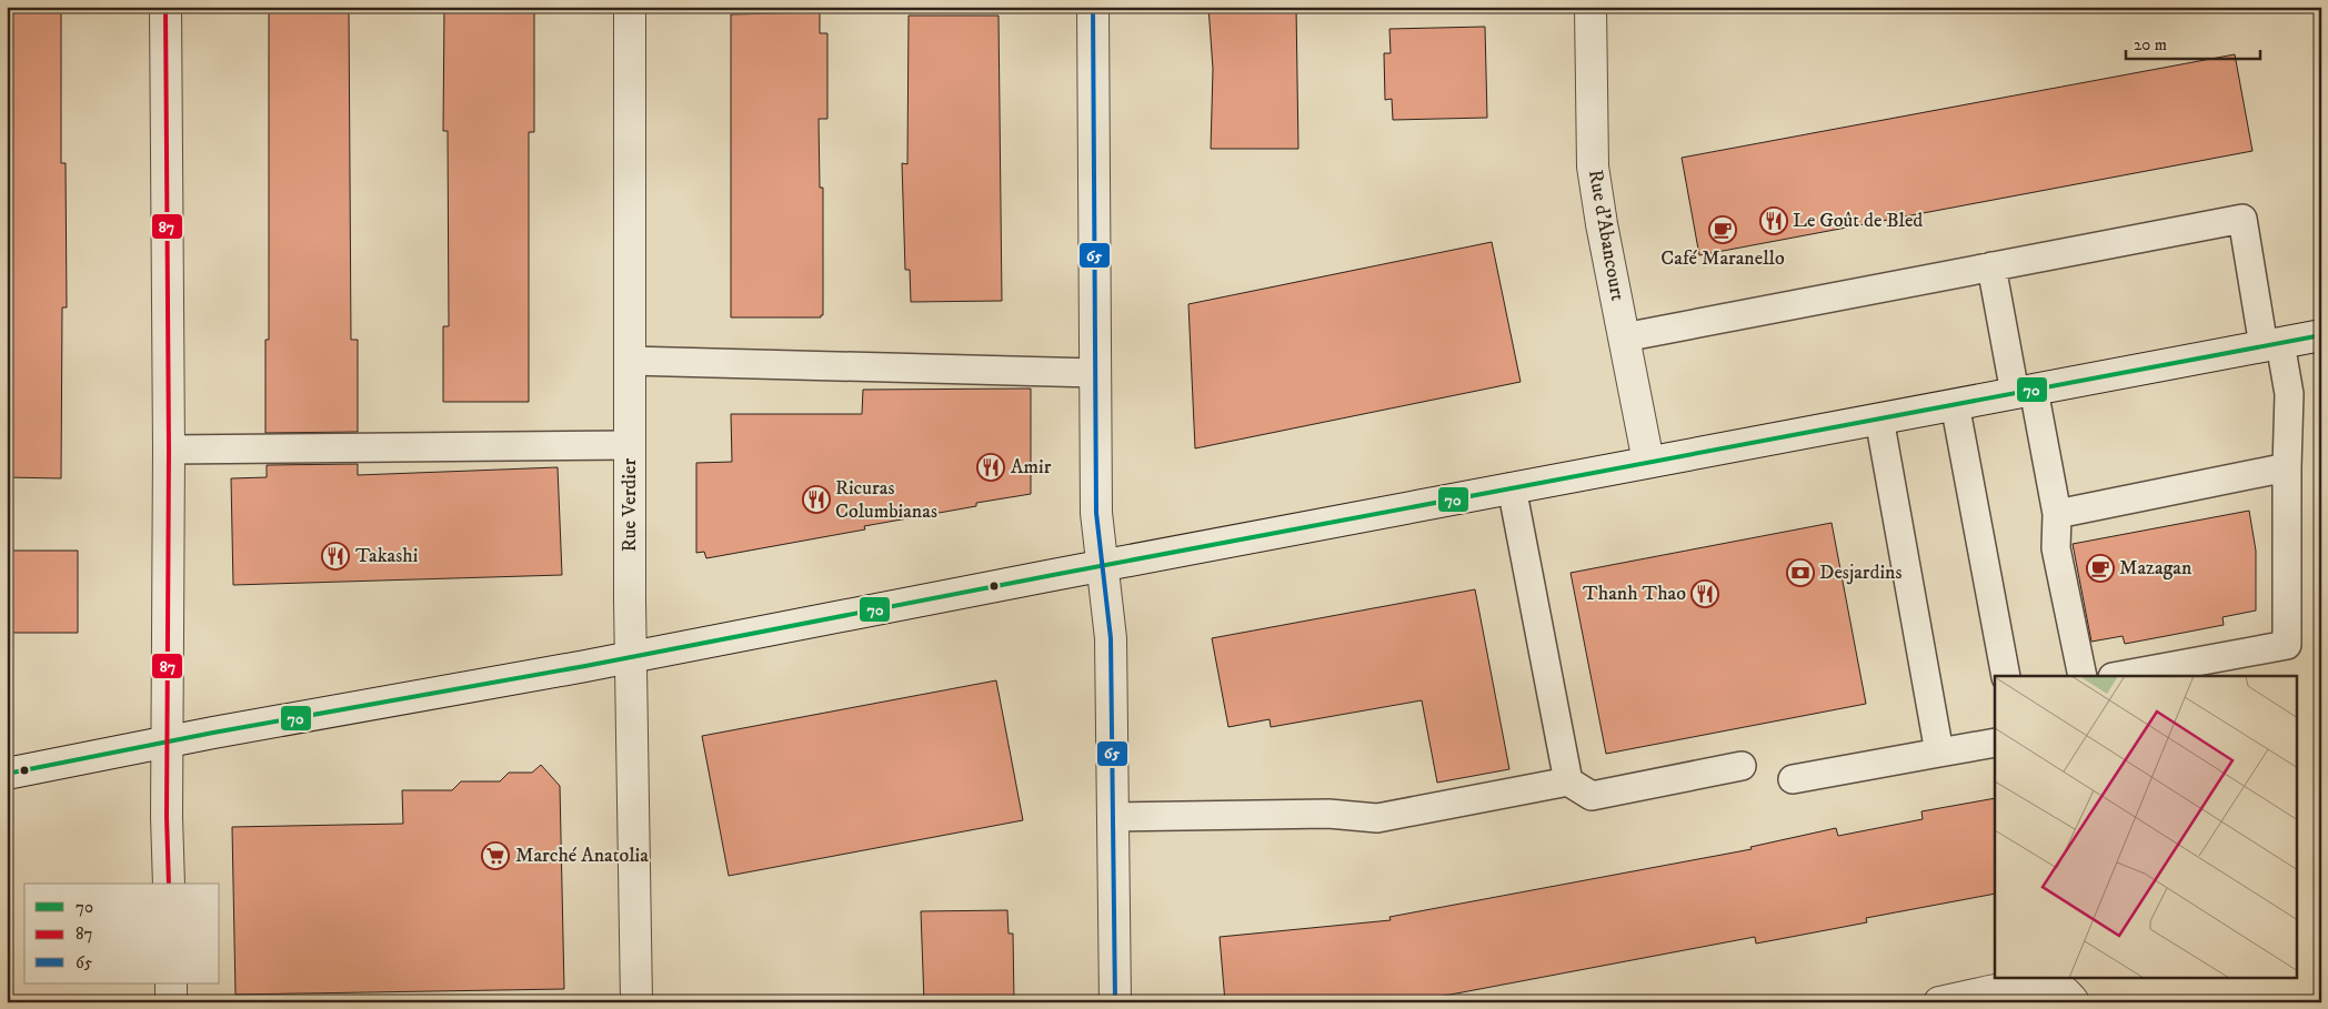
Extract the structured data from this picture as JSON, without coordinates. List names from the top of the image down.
{
  "streets": {
    "street": ["Rue d'Abancourt", "Rue Verdier"]
  },
  "places": {
    "restaurant": [
      "Le Goût de Bled",
      "Amir",
      "Ricuras Columbianas",
      "Takashi",
      "Thanh Thao"
    ],
    "cafe": ["Café Maranello", "Mazagan"],
    "bank": ["Desjardins"],
    "supermarket": ["Marché Anatolia"]
  },
  "lines": ["transit line 87", "transit line 65", "transit line 70"],
  "legend": ["70", "87", "65"],
  "scale_bar": "20 m"
}
